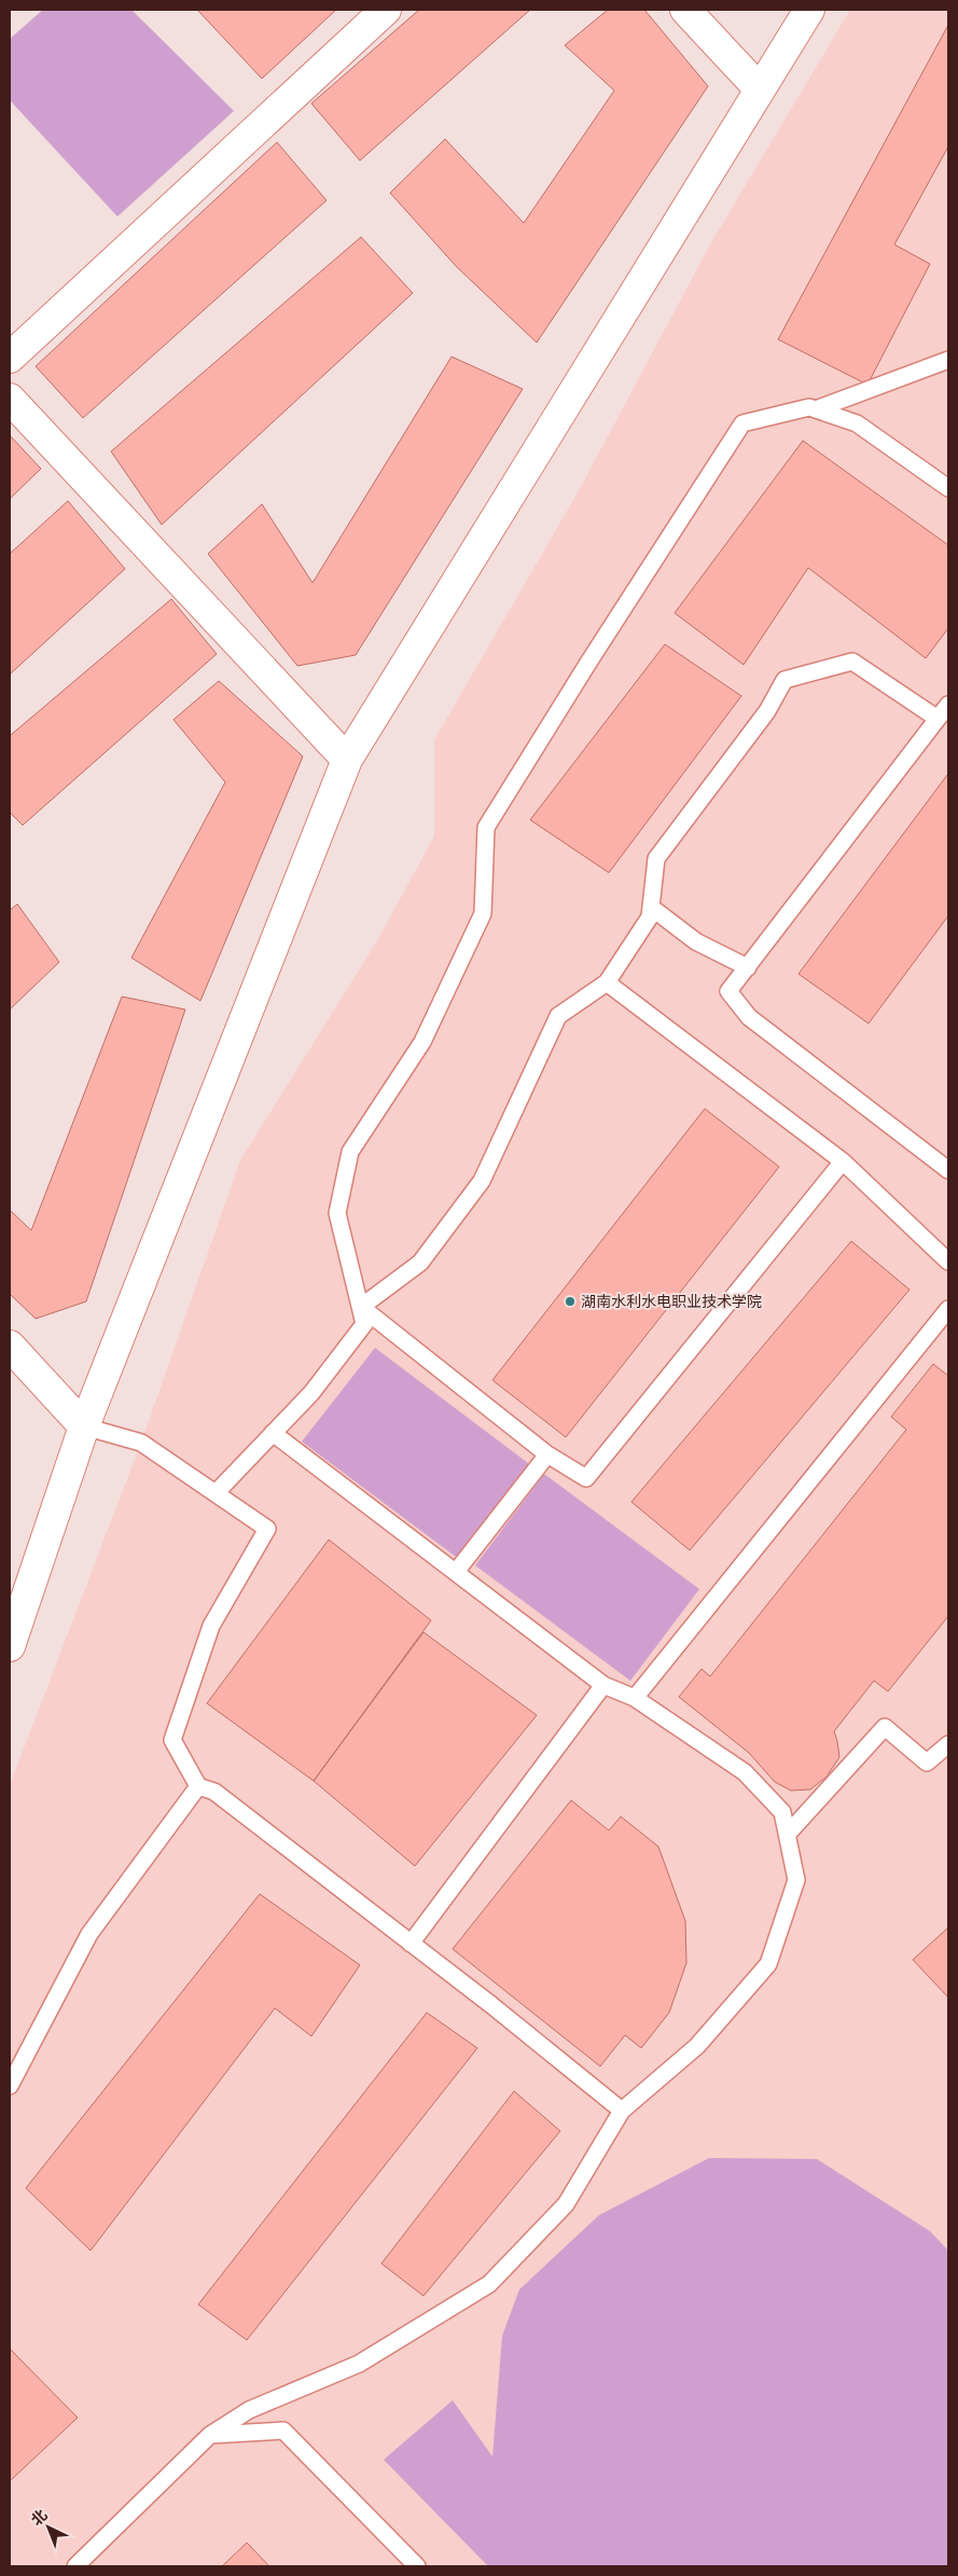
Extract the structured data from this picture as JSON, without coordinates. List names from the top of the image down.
{
  "places": ["湖南水利水电职业技术学院"],
  "north": "top left"
}
